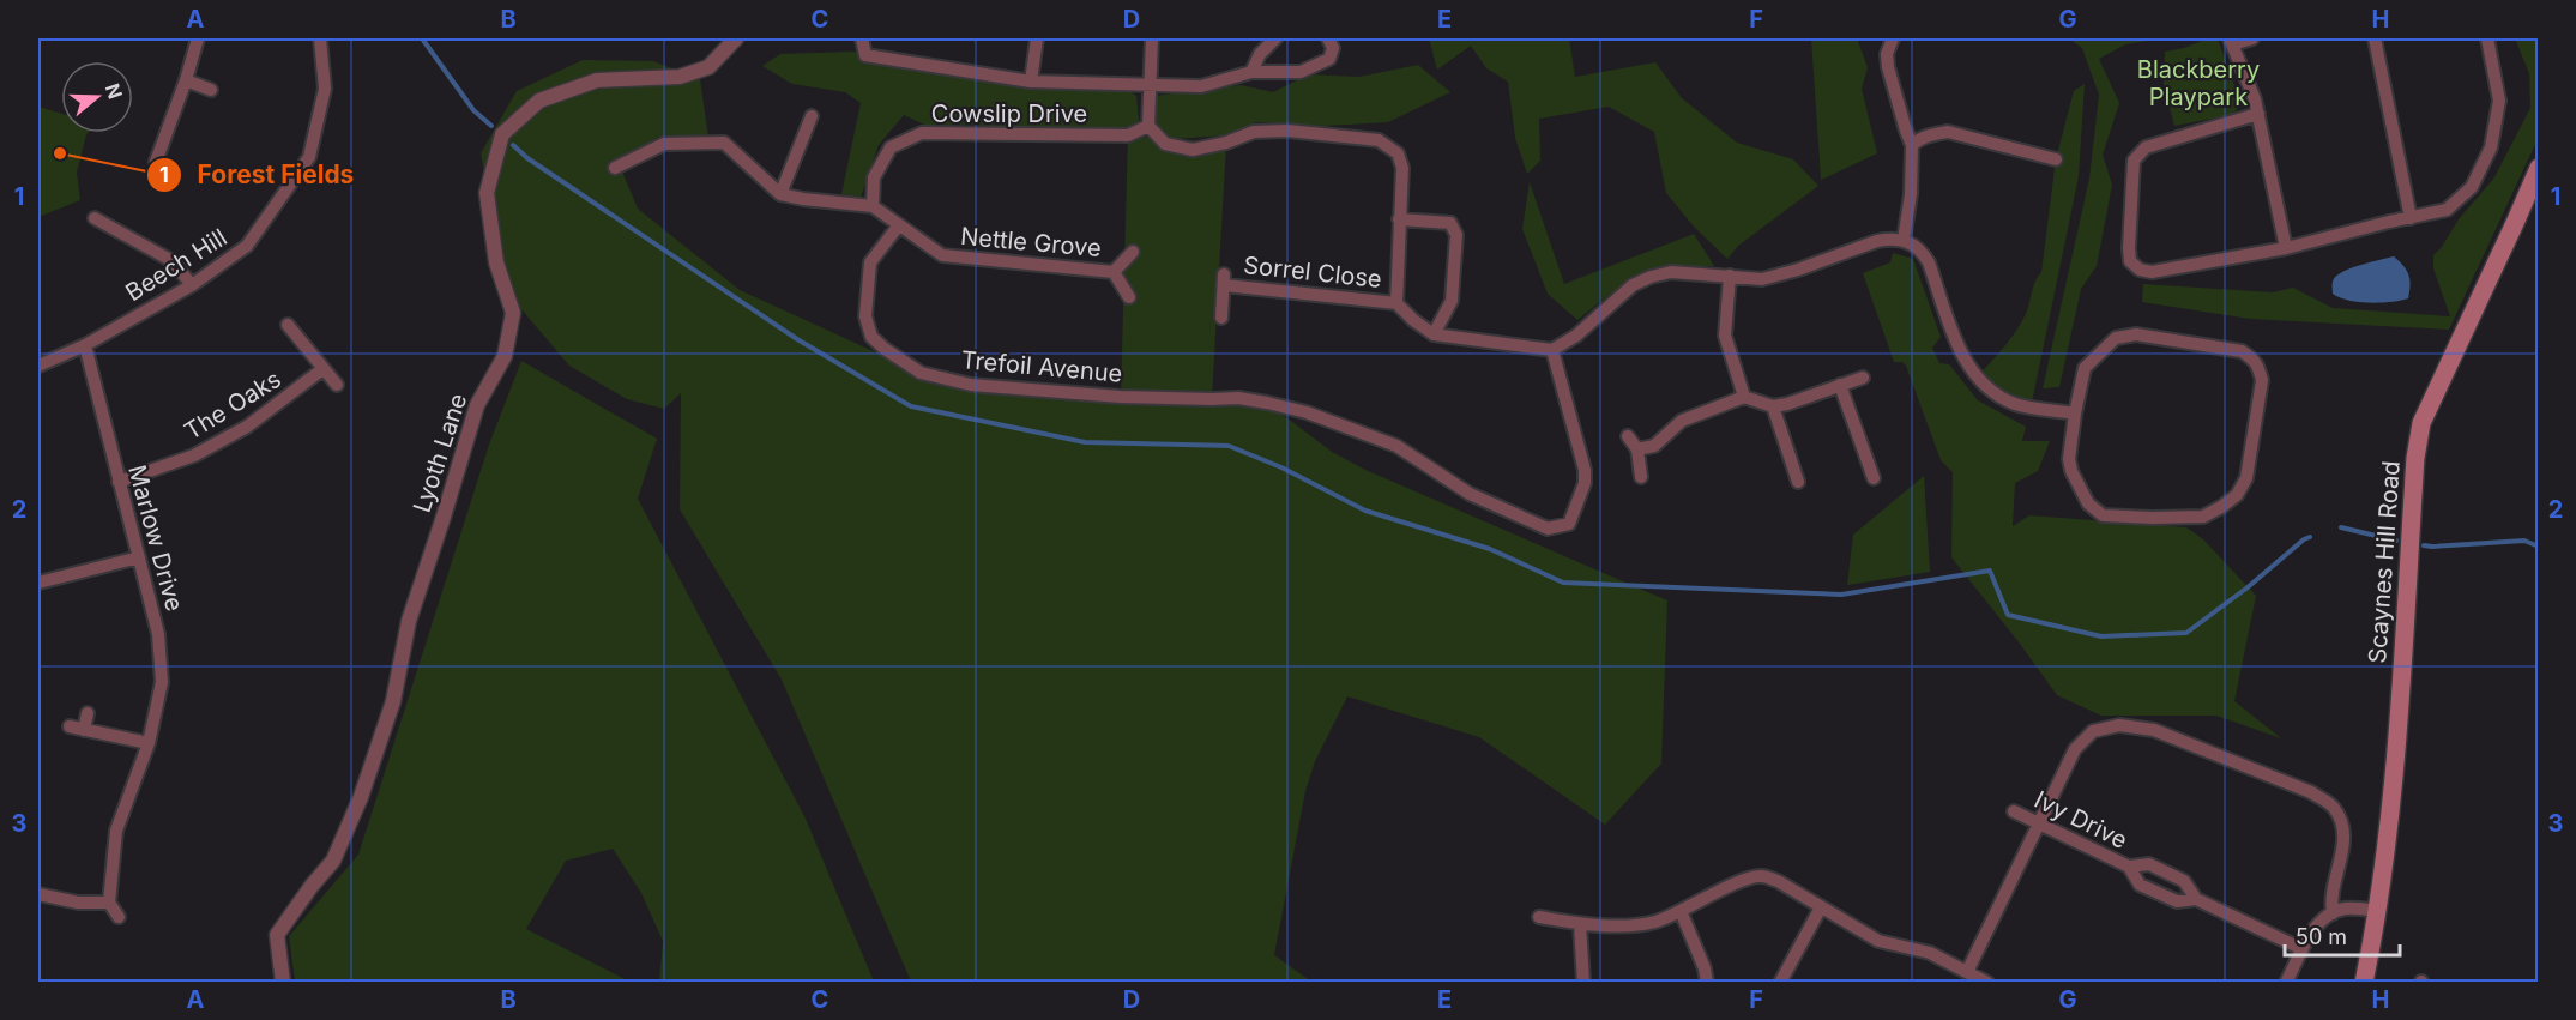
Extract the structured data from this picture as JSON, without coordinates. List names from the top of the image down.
{
  "streets": {
    "main road": ["Scaynes Hill Road"],
    "street": [
      "Cowslip Drive",
      "Nettle Grove",
      "Beech Hill",
      "Sorrel Close",
      "Trefoil Avenue",
      "The Oaks",
      "Lyoth Lane",
      "Marlow Drive",
      "Ivy Drive"
    ]
  },
  "crossings": [
    ["Cowslip Drive", "Nettle Grove"],
    ["Nettle Grove", "Trefoil Avenue"],
    ["Beech Hill", "Marlow Drive"],
    ["The Oaks", "Marlow Drive"]
  ],
  "parks": ["Blackberry Playpark"],
  "places": ["Forest Fields"],
  "scale_bar": "50 m",
  "north": "right",
  "grid": {
    "columns": [
      "A",
      "B",
      "C",
      "D",
      "E",
      "F",
      "G",
      "H"
    ],
    "rows": ["1", "2", "3"]
  }
}
